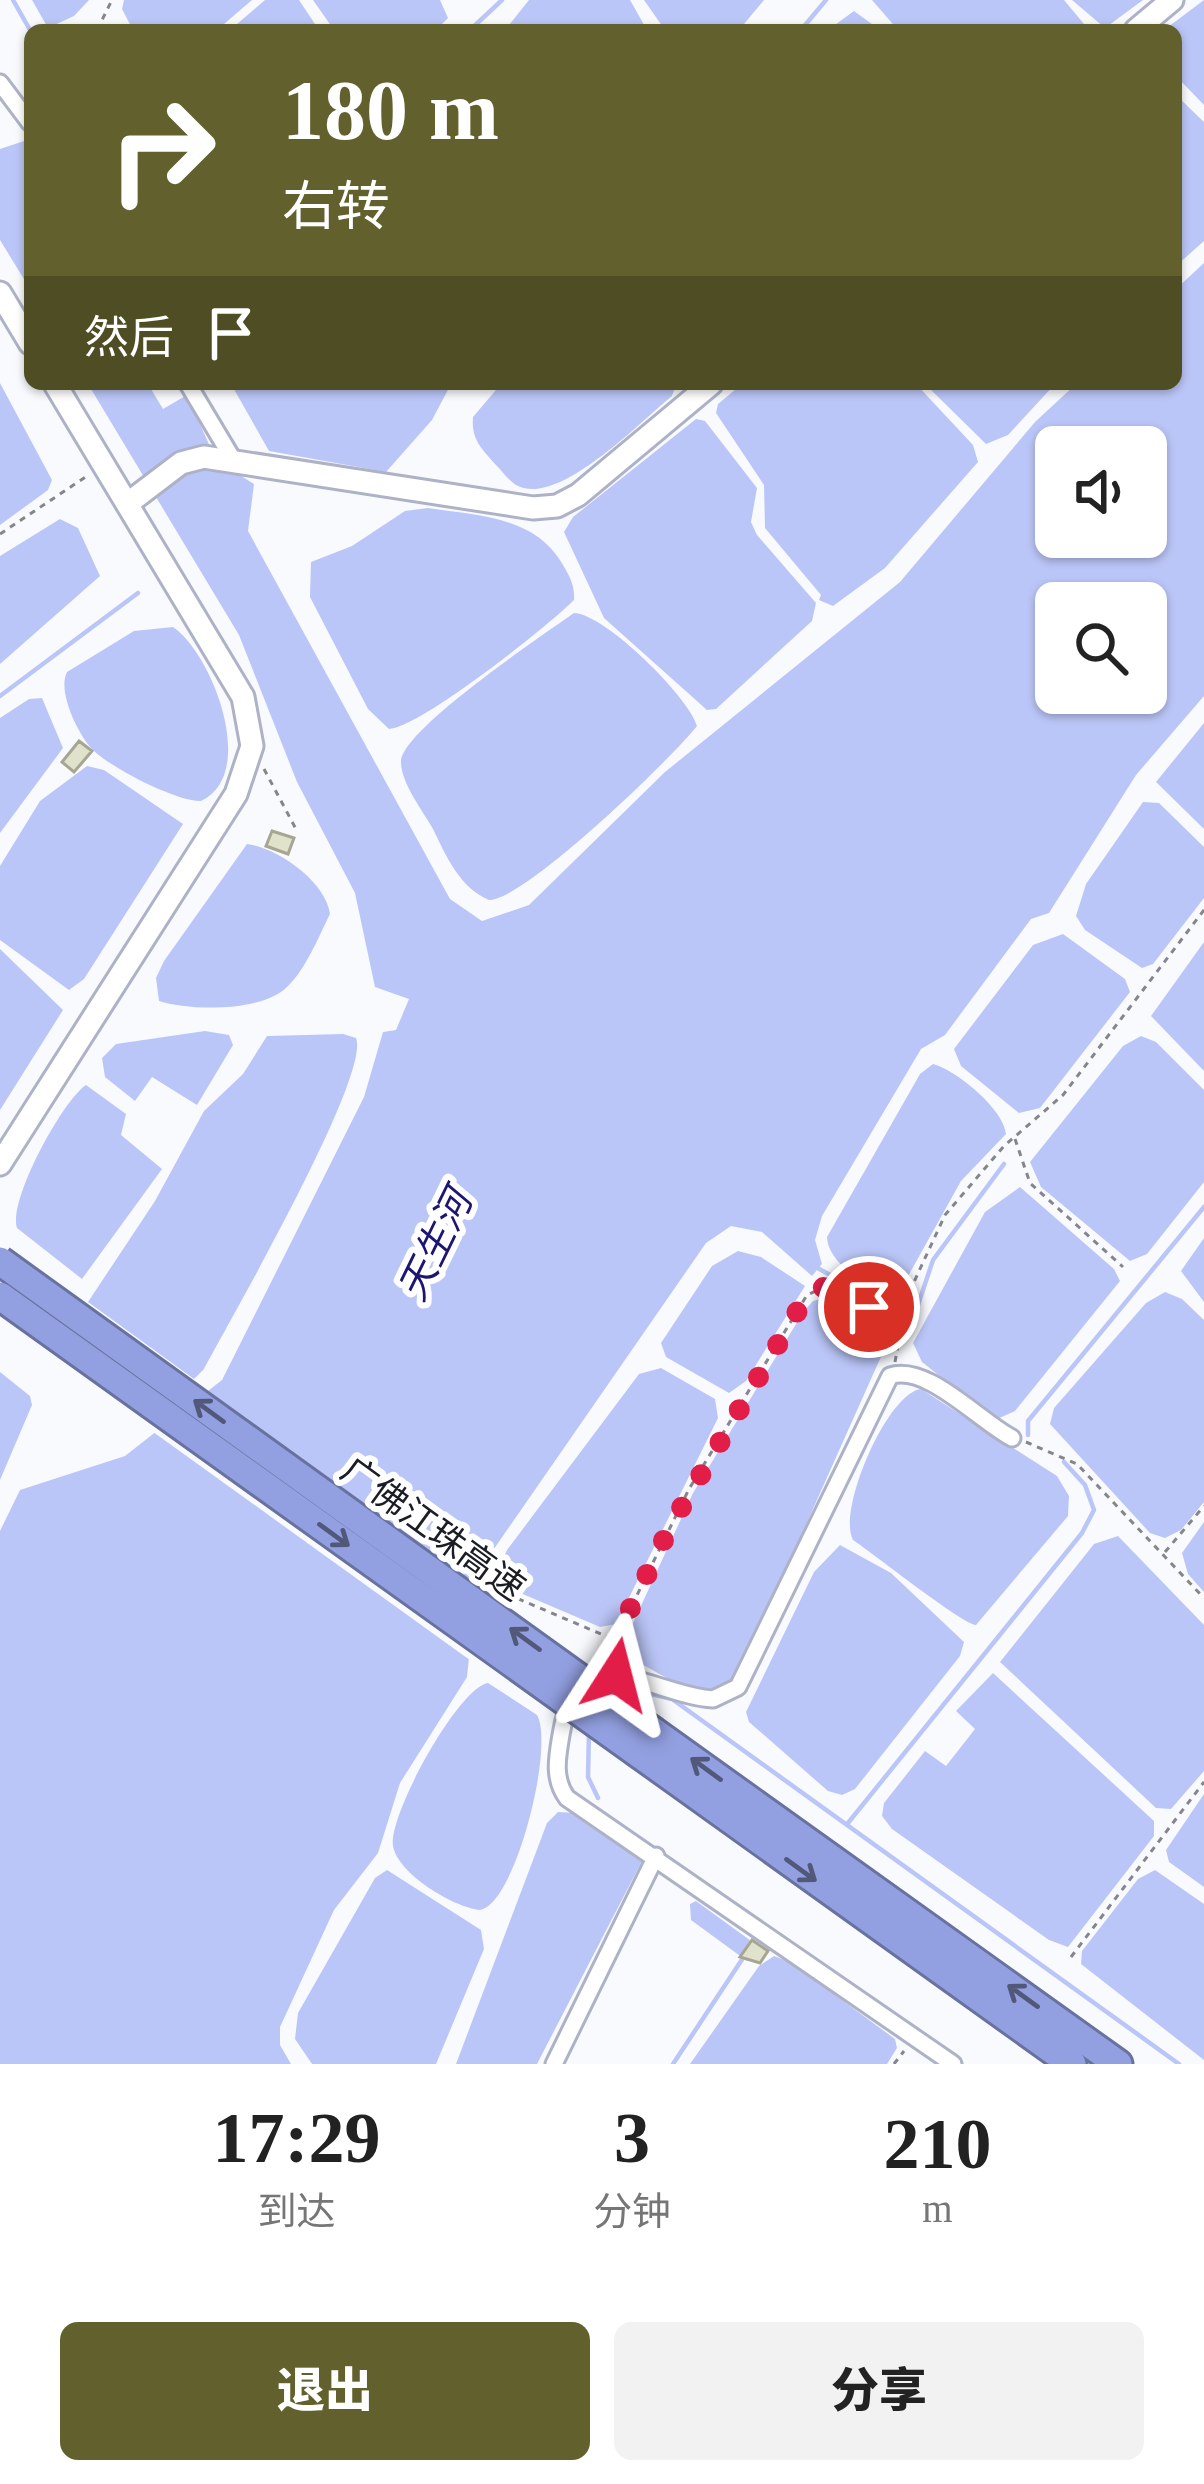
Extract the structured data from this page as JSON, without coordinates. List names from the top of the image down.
{
  "streets": {
    "highway": ["广佛江珠高速"]
  },
  "water": ["天生河"],
  "page": {
    "turn": ["180 m", "右转"],
    "then": "然后",
    "eta": [
      "17:29",
      "到达",
      "3",
      "分钟",
      "210",
      "m"
    ],
    "buttons": ["退出", "分享"]
  }
}
